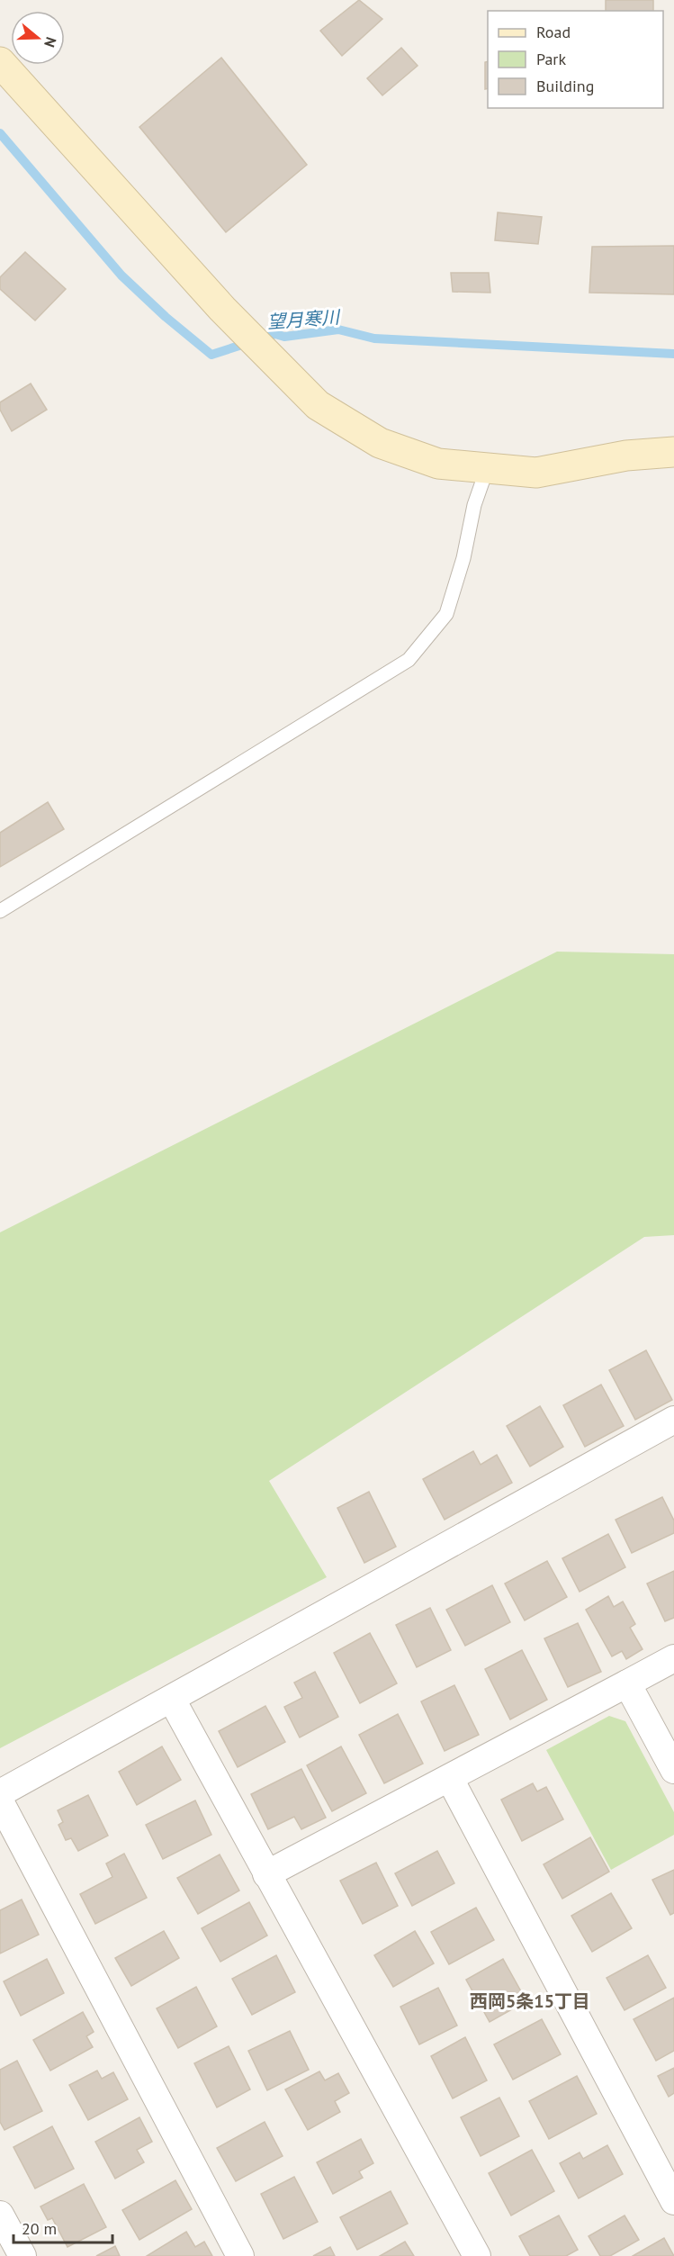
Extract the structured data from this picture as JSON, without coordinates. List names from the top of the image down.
{
  "districts": ["西岡5条15丁目"],
  "water": ["望月寒川"],
  "legend": ["Road", "Park", "Building"],
  "scale_bar": "20 m",
  "north": "right"
}
